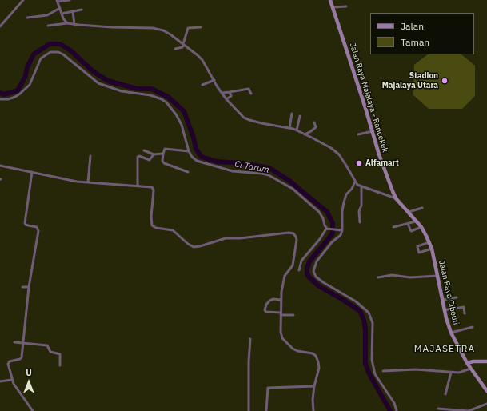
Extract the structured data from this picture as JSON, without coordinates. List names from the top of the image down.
{
  "streets": {
    "main road": ["Jalan Raya Majalaya - Rancekek", "Jalan Raya Cibeuti"]
  },
  "crossings": [
    ["Jalan Raya Majalaya - Rancekek", "Jalan Raya Cibeuti"]
  ],
  "districts": ["MAJASETRA"],
  "water": ["Ci Tarum"],
  "places": ["Stadion Majalaya Utara", "Alfamart"],
  "legend": ["Jalan", "Taman"],
  "north": "top"
}
